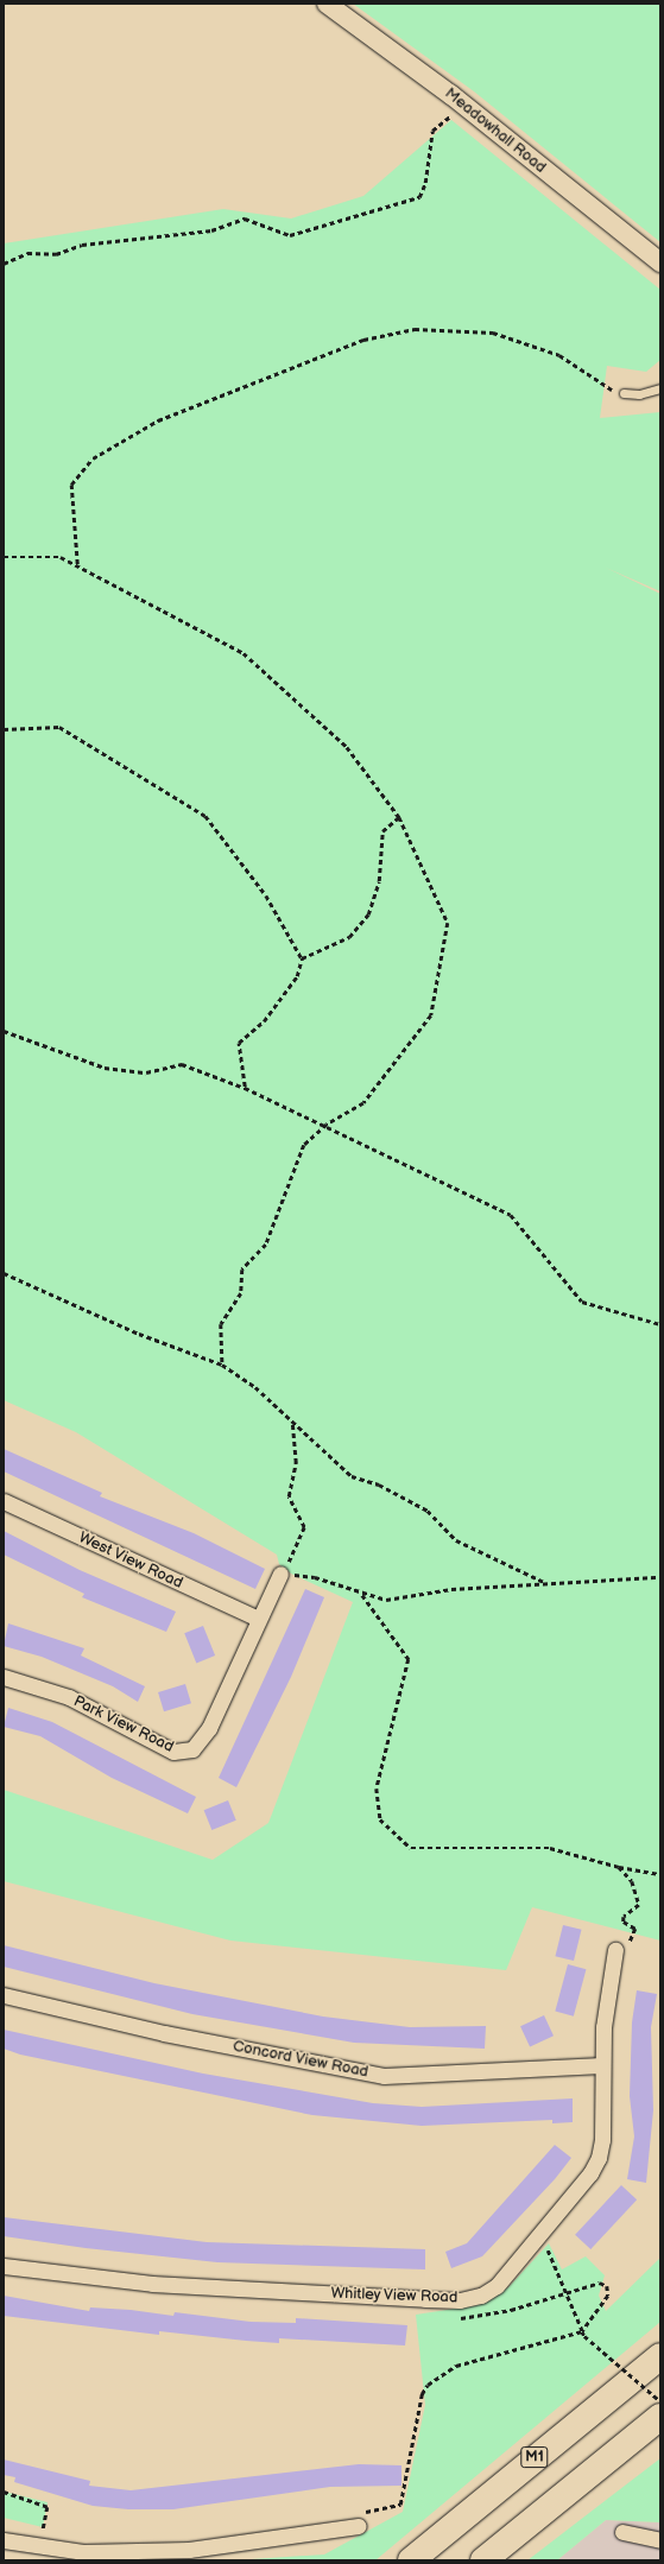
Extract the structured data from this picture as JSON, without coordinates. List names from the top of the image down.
{
  "streets": {
    "highway": ["M1"],
    "street": [
      "Meadowhall Road",
      "West View Road",
      "Park View Road",
      "Concord View Road",
      "Whitley View Road"
    ]
  },
  "crossings": [
    ["West View Road", "Park View Road"],
    ["Concord View Road", "Whitley View Road"]
  ]
}
